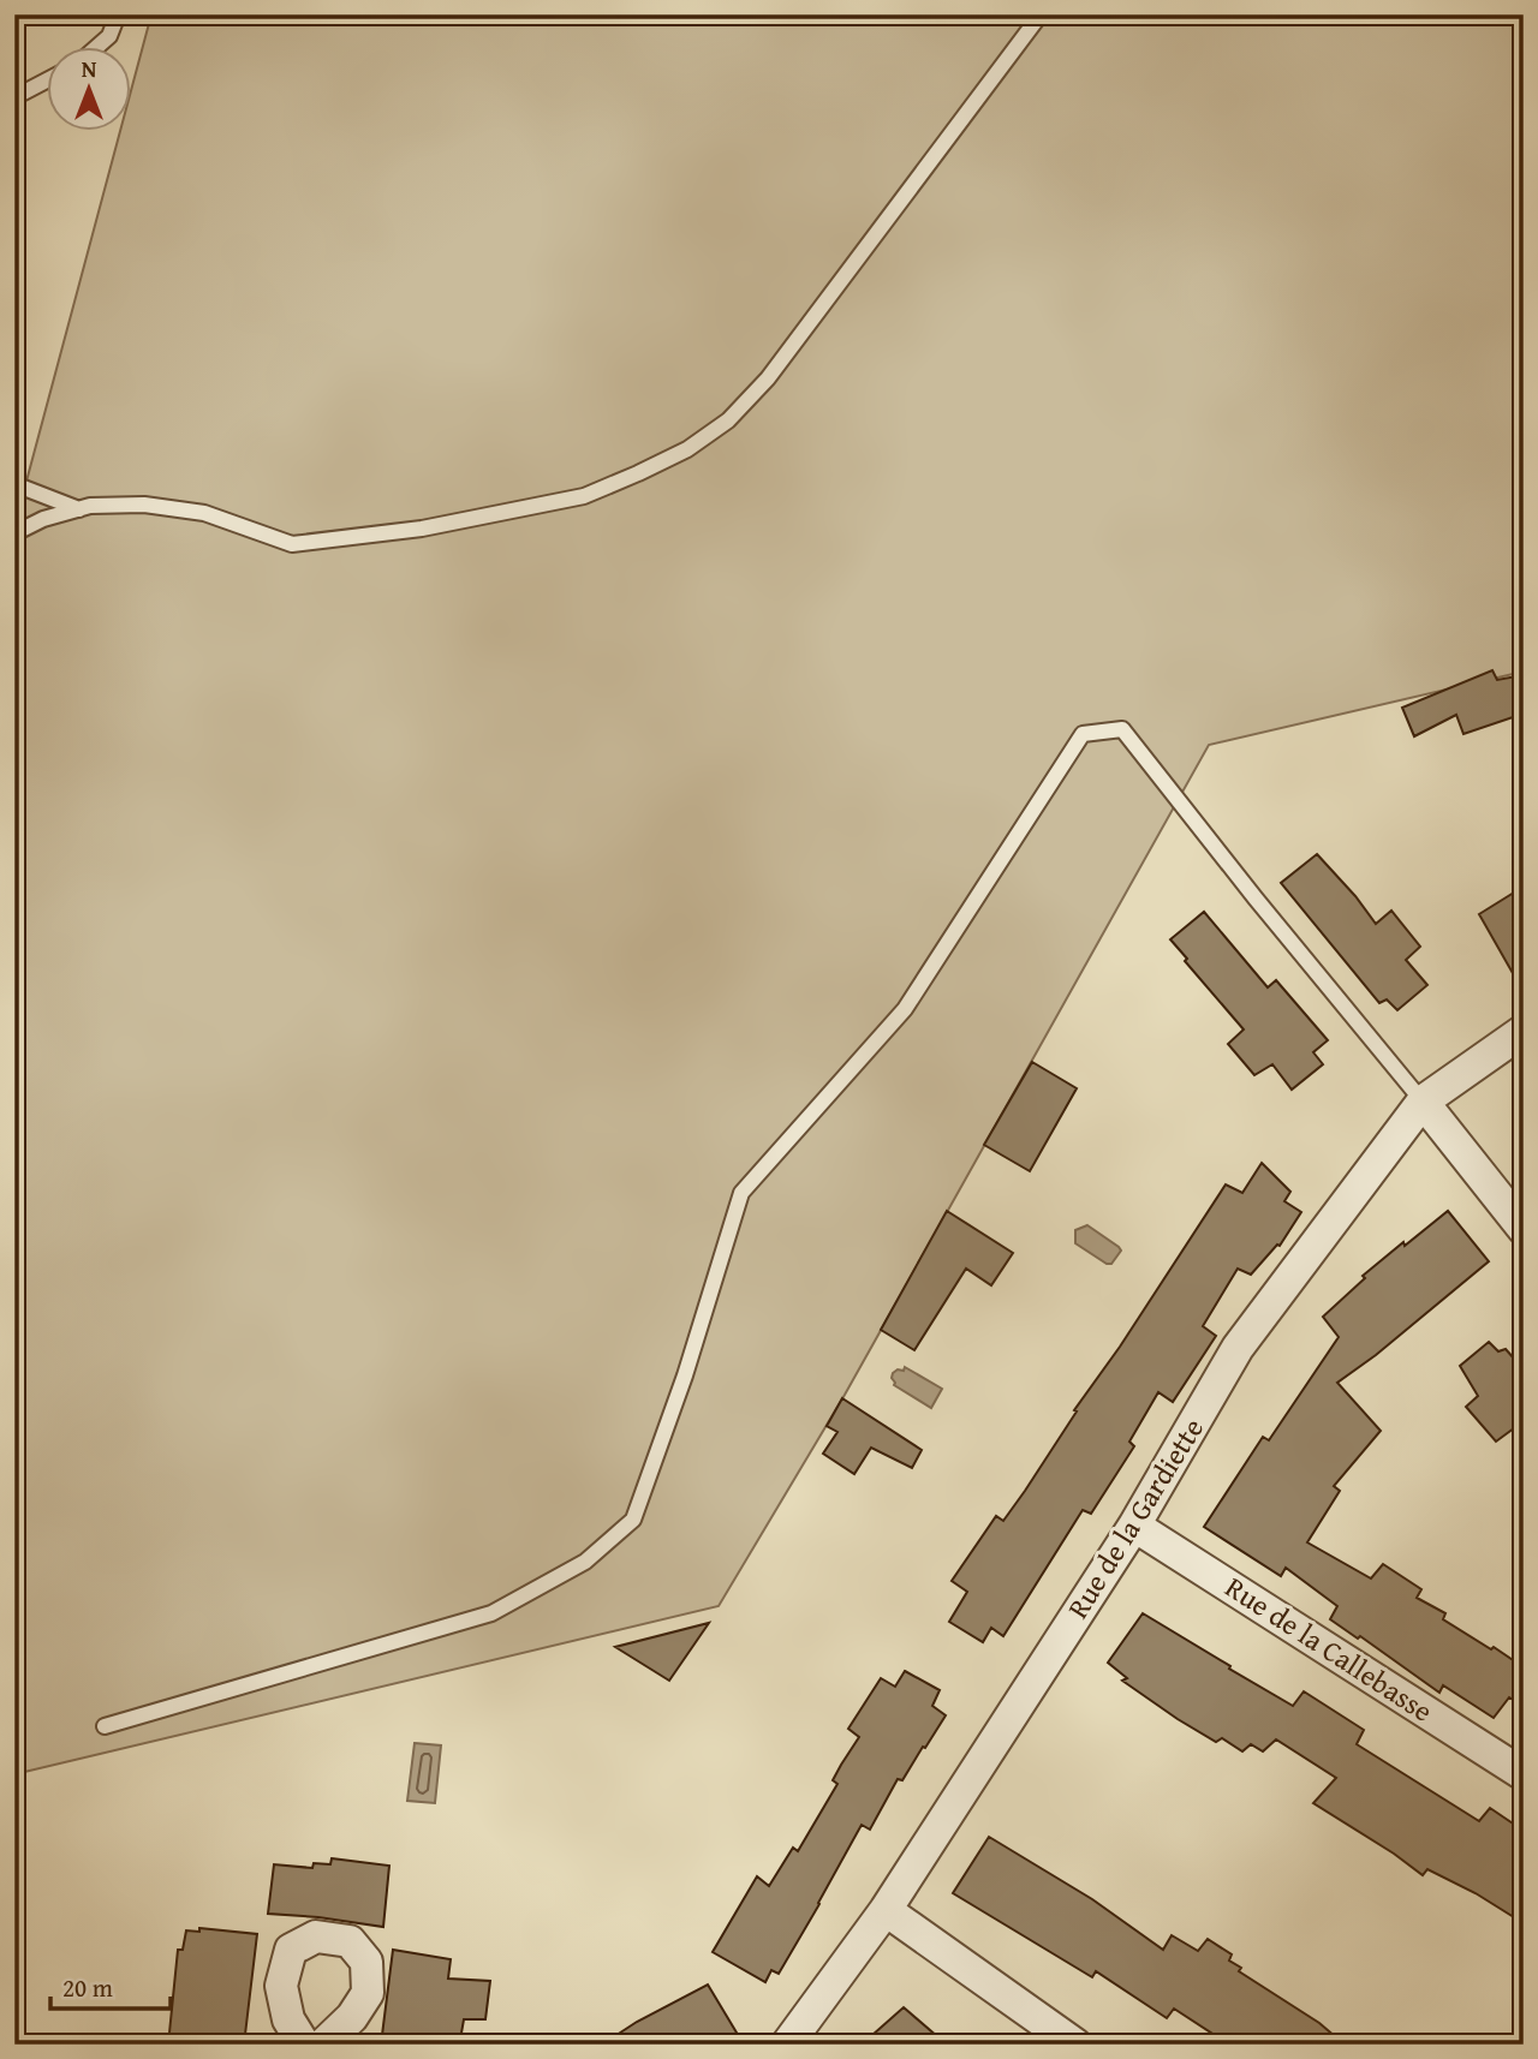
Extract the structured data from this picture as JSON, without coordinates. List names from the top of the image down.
{
  "streets": {
    "street": ["Rue de la Gardiette", "Rue de la Callebasse"]
  },
  "crossings": [
    ["Rue de la Gardiette", "Rue de la Callebasse"]
  ],
  "scale_bar": "20 m",
  "north": "top"
}
